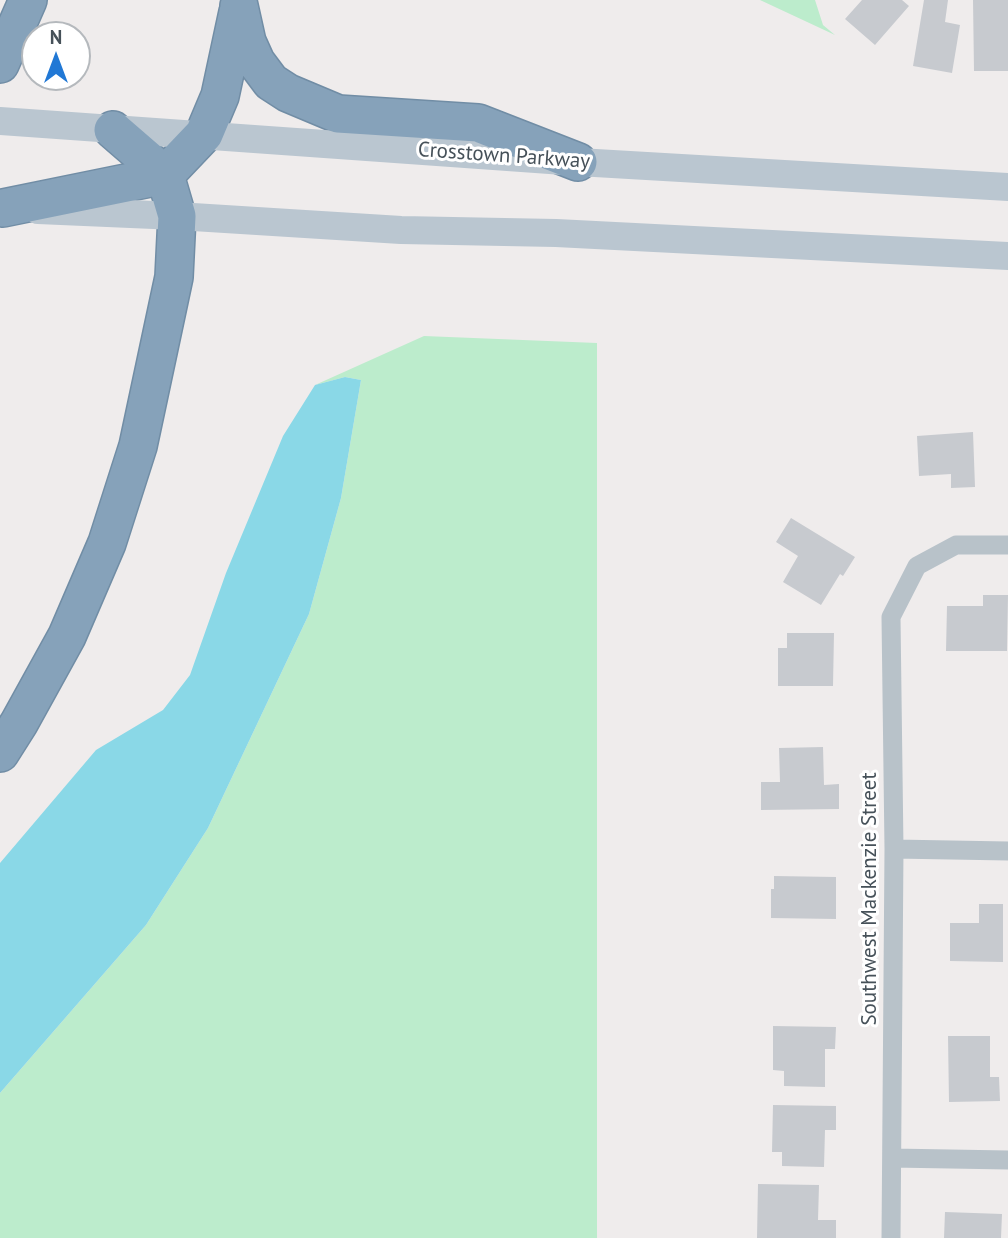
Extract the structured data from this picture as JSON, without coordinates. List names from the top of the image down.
{
  "streets": {
    "main road": ["Crosstown Parkway"],
    "street": ["Southwest Mackenzie Street"]
  },
  "north": "top"
}
